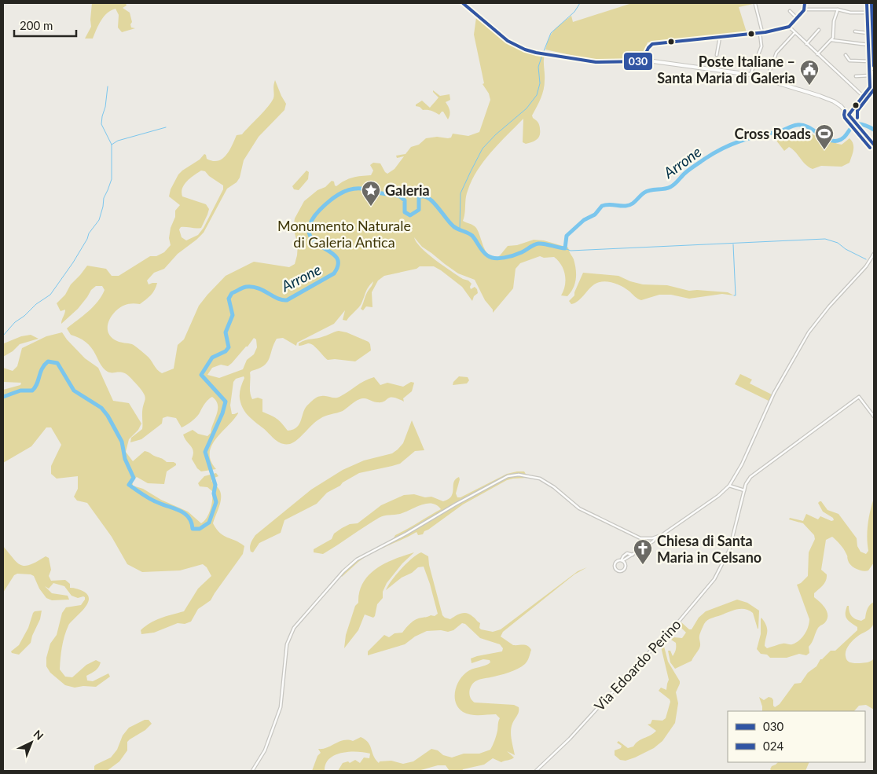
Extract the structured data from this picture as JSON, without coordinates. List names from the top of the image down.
{
  "streets": {
    "street": ["Via Edoardo Perino"]
  },
  "water": ["Arrone"],
  "parks": ["Monumento Naturale di Galeria Antica"],
  "places": {
    "public building": ["Poste Italiane – Santa Maria di Galeria"],
    "sports": ["Cross Roads"],
    "place": ["Galeria"],
    "church": ["Chiesa di Santa Maria in Celsano"]
  },
  "lines": ["transit line 030", "transit line 024"],
  "legend": ["030", "024"],
  "scale_bar": "200 m",
  "north": "top right"
}
